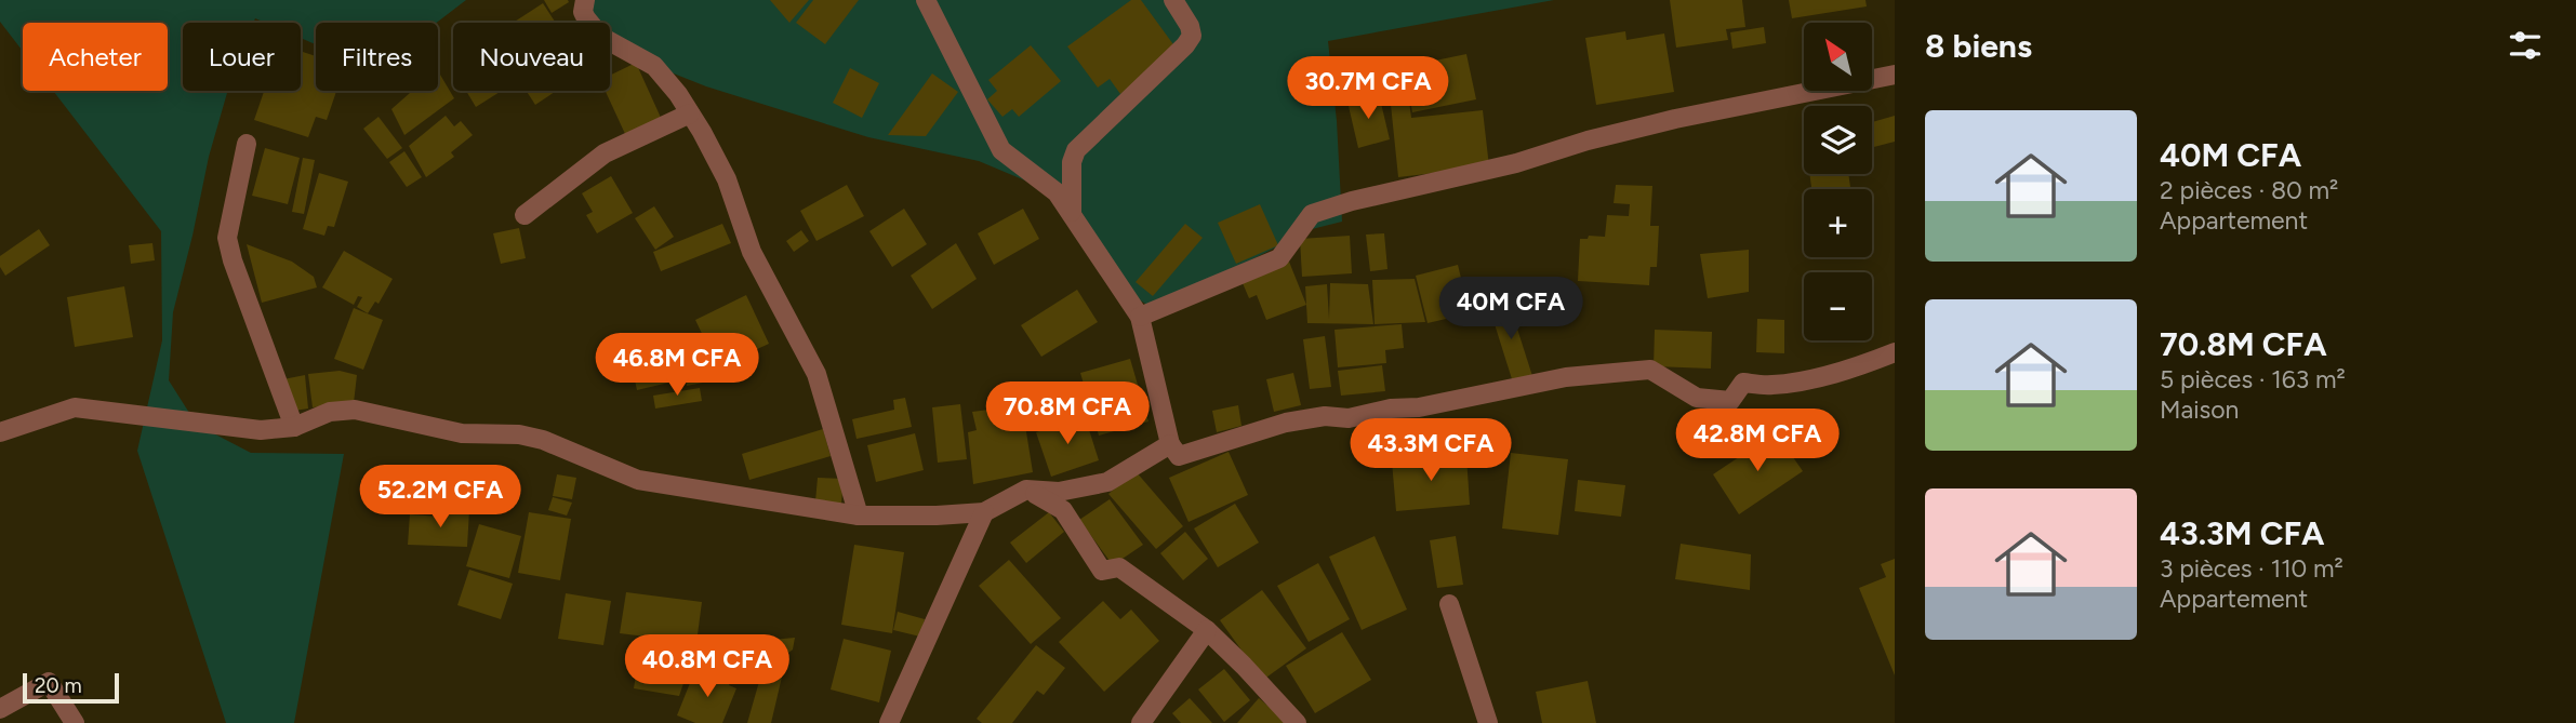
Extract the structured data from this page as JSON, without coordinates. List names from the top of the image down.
{
  "scale_bar": "20 m",
  "north": "top left",
  "page": {
    "heading": "8 biens",
    "map_buttons": ["+", "−"],
    "chip": [
      "Acheter",
      "Louer",
      "Filtres",
      "Nouveau"
    ],
    "price": [
      "30.7M CFA",
      "40M CFA",
      "46.8M CFA",
      "70.8M CFA",
      "42.8M CFA",
      "43.3M CFA",
      "52.2M CFA",
      "40.8M CFA"
    ],
    "list": [
      {
        "name": "40M CFA",
        "note": "2 pièces · 80 m² · Appartement"
      },
      {
        "name": "70.8M CFA",
        "note": "5 pièces · 163 m² · Maison"
      },
      {
        "name": "43.3M CFA",
        "note": "3 pièces · 110 m² · Appartement"
      }
    ],
    "scale": "20 m"
  }
}
